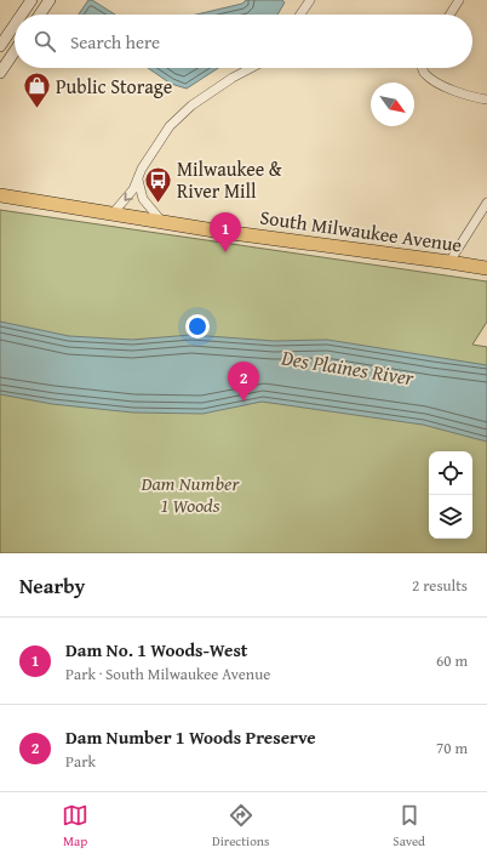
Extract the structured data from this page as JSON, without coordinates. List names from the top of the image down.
{
  "streets": {
    "main road": ["South Milwaukee Avenue"]
  },
  "water": ["Des Plaines River"],
  "parks": ["Dam Number 1 Woods"],
  "places": {
    "shop": ["Public Storage"],
    "bus stop": ["Milwaukee & River Mill"]
  },
  "north": "bottom right",
  "page": {
    "search": "Search here",
    "pins": ["1", "2"],
    "heading": ["Nearby", "2 results"],
    "list": [
      {
        "mark": "1",
        "name": "Dam No. 1 Woods-West",
        "note": "Park · South Milwaukee Avenue",
        "value": "60 m"
      },
      {
        "mark": "2",
        "name": "Dam Number 1 Woods Preserve",
        "note": "Park",
        "value": "70 m"
      }
    ],
    "nav": ["Map", "Directions", "Saved"]
  }
}
